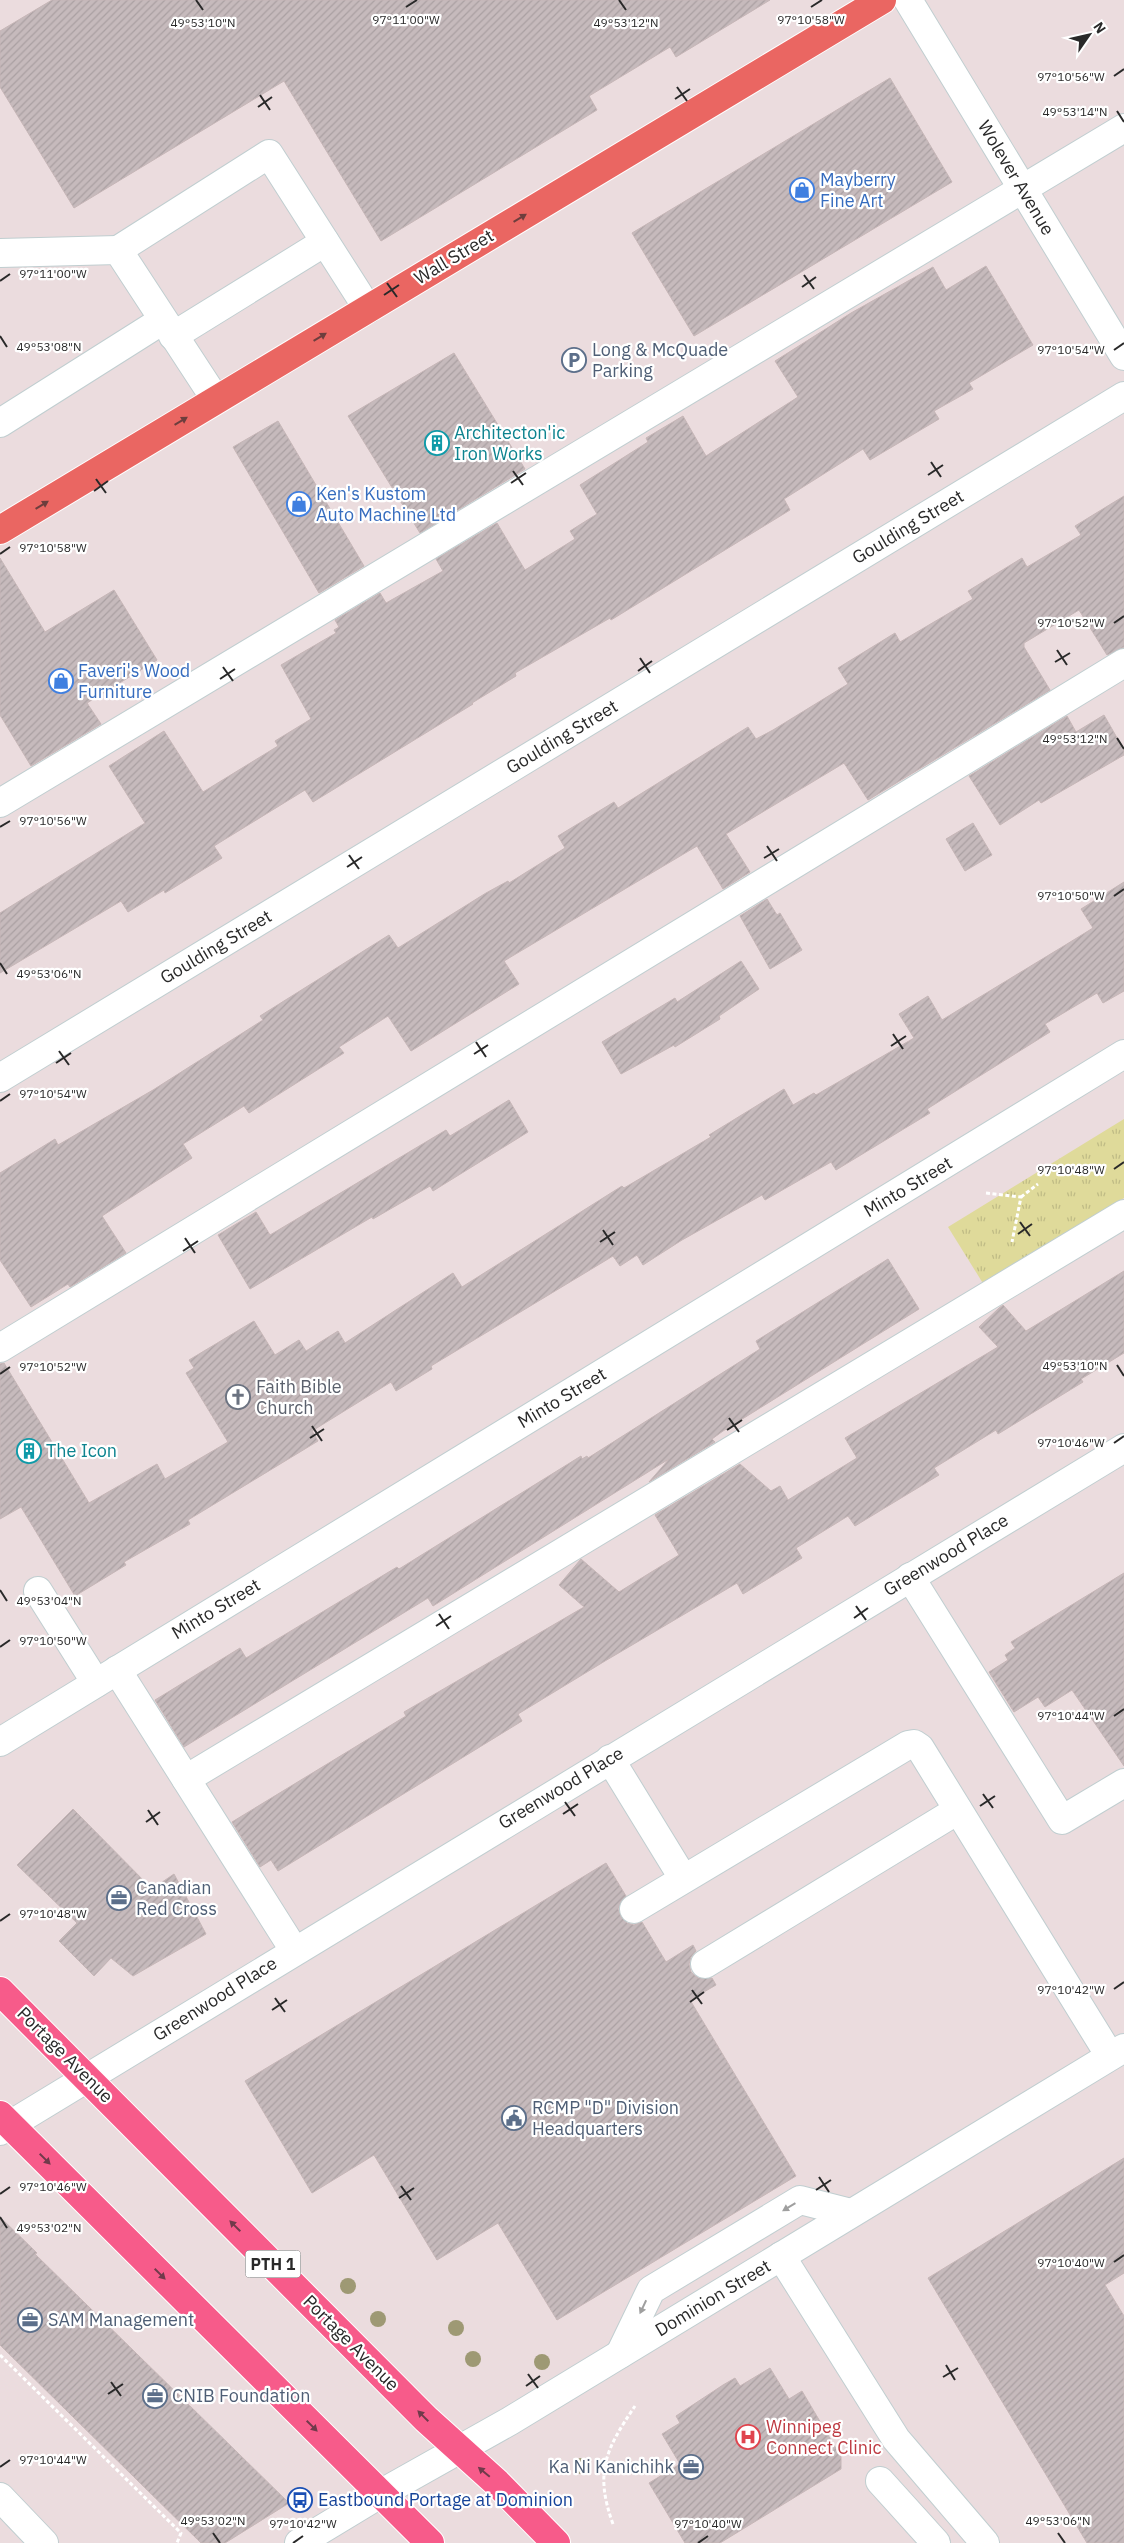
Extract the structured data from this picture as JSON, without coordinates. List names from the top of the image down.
{
  "streets": {
    "highway": ["Portage Avenue", "PTH 1"],
    "main road": ["Wall Street"],
    "street": [
      "Wolever Avenue",
      "Goulding Street",
      "Minto Street",
      "Greenwood Place",
      "Dominion Street"
    ]
  },
  "crossings": [
    ["Greenwood Place", "Portage Avenue"],
    ["Portage Avenue", "Dominion Street"]
  ],
  "one_way": ["Wall Street"],
  "places": {
    "shop": ["Mayberry Fine Art", "Ken's Kustom Auto Machine Ltd", "Faveri's Wood Furniture"],
    "parking": ["Long & McQuade Parking"],
    "building": ["Architecton'ic Iron Works", "The Icon"],
    "church": ["Faith Bible Church"],
    "office": [
      "Canadian Red Cross",
      "SAM Management",
      "CNIB Foundation",
      "Ka Ni Kanichihk"
    ],
    "public building": ["RCMP \"D\" Division Headquarters"],
    "hospital": ["Winnipeg Connect Clinic"],
    "bus stop": ["Eastbound Portage at Dominion"]
  },
  "north": "top right",
  "coordinates": [
    "97°11'00\"W",
    "97°10'58\"W",
    "49°53'10\"N",
    "49°53'12\"N",
    "97°10'56\"W",
    "49°53'14\"N",
    "49°53'08\"N",
    "97°10'54\"W",
    "97°10'52\"W",
    "97°10'50\"W",
    "49°53'06\"N",
    "97°10'48\"W",
    "97°10'46\"W",
    "49°53'04\"N",
    "97°10'44\"W",
    "97°10'42\"W",
    "49°53'02\"N",
    "97°10'40\"W"
  ]
}
